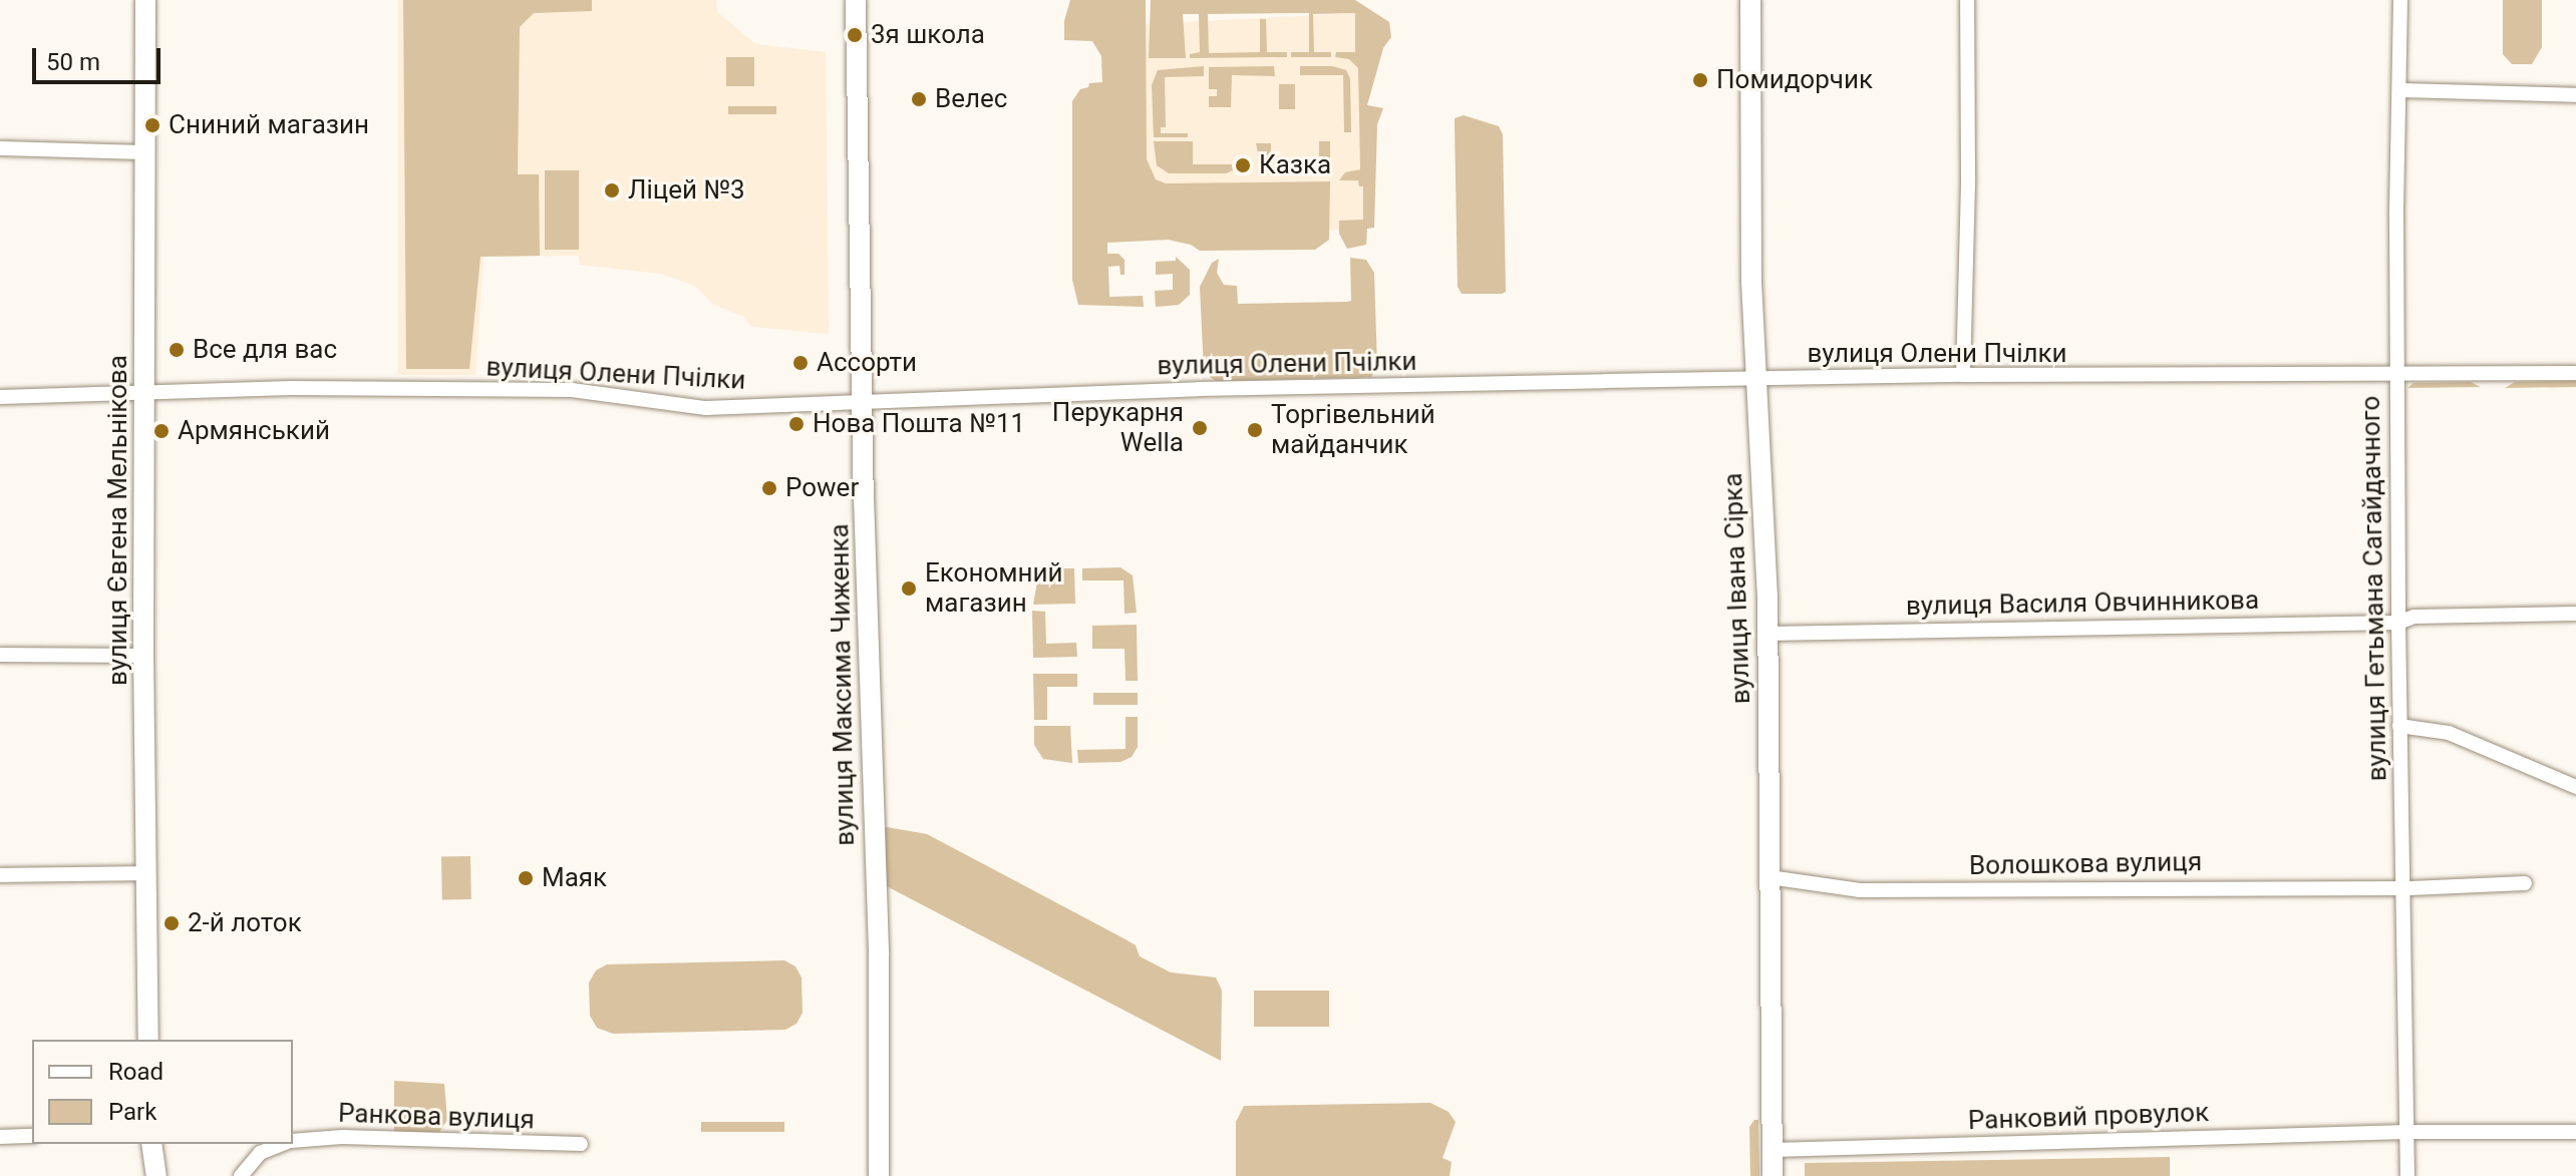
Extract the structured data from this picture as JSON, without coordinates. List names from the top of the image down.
{
  "streets": {
    "street": [
      "вулиця Олени Пчілки",
      "вулиця Євгена Мельнікова",
      "вулиця Івана Сірка",
      "вулиця Гетьмана Сагайдачного",
      "вулиця Василя Овчинникова",
      "вулиця Максима Чиженка",
      "Волошкова вулиця",
      "Ранкова вулиця",
      "Ранковий провулок"
    ]
  },
  "crossings": [
    ["вулиця Олени Пчілки", "вулиця Євгена Мельнікова"],
    ["вулиця Олени Пчілки", "вулиця Івана Сірка"],
    ["вулиця Олени Пчілки", "вулиця Гетьмана Сагайдачного"],
    ["вулиця Олени Пчілки", "вулиця Максима Чиженка"],
    ["вулиця Івана Сірка", "вулиця Василя Овчинникова"],
    ["вулиця Івана Сірка", "Волошкова вулиця"],
    ["вулиця Івана Сірка", "Ранковий провулок"],
    ["вулиця Гетьмана Сагайдачного", "вулиця Василя Овчинникова"],
    ["вулиця Гетьмана Сагайдачного", "Волошкова вулиця"],
    ["вулиця Гетьмана Сагайдачного", "Ранковий провулок"]
  ],
  "places": [
    "3я школа",
    "Помидорчик",
    "Велес",
    "Сниний магазин",
    "Казка",
    "Ліцей №3",
    "Все для вас",
    "Ассорти",
    "Нова Пошта №11",
    "Перукарня Wella",
    "Торгівельний майданчик",
    "Армянський",
    "Power",
    "Економний магазин",
    "Маяк",
    "2-й лоток"
  ],
  "legend": ["Road", "Park"],
  "scale_bar": "50 m"
}
